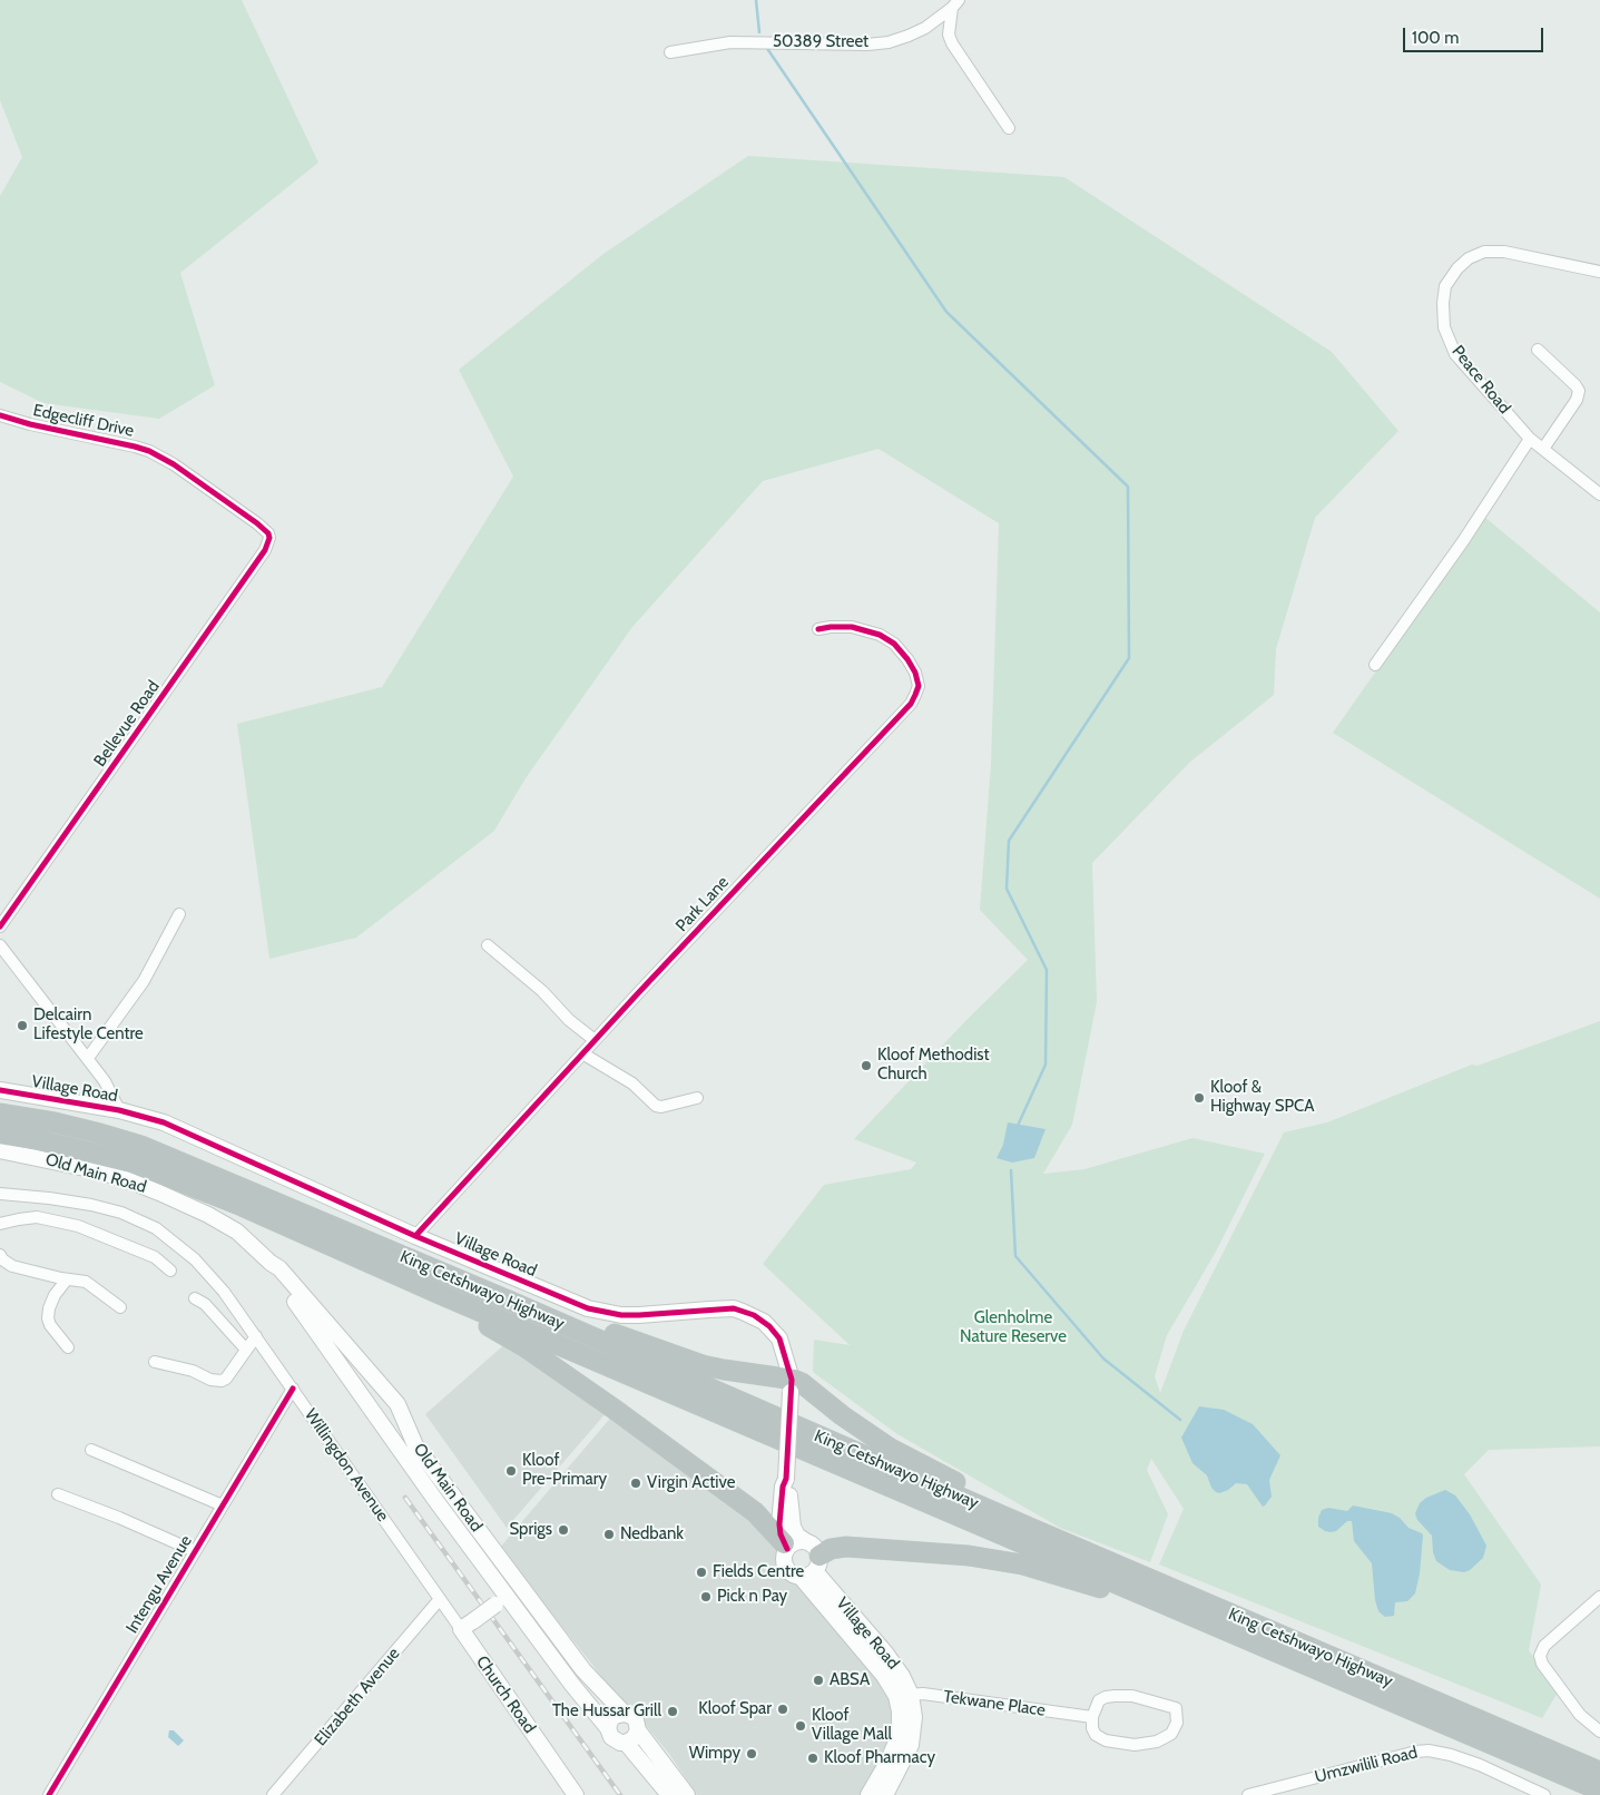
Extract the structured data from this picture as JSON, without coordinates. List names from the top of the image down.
{
  "streets": {
    "highway": ["King Cetshwayo Highway"],
    "main road": ["Village Road", "Old Main Road", "Church Road"],
    "street": [
      "50389 Street",
      "Peace Road",
      "Edgecliff Drive",
      "Bellevue Road",
      "Park Lane",
      "Willingdon Avenue",
      "Intengu Avenue",
      "Elizabeth Avenue",
      "Tekwane Place",
      "Umzwilili Road"
    ]
  },
  "crossings": [
    ["Edgecliff Drive", "Bellevue Road"],
    ["Park Lane", "Village Road"],
    ["Village Road", "Tekwane Place"],
    ["Willingdon Avenue", "Intengu Avenue"],
    ["Willingdon Avenue", "Church Road"],
    ["Willingdon Avenue", "Elizabeth Avenue"]
  ],
  "parks": ["Glenholme Nature Reserve"],
  "places": [
    "Delcairn Lifestyle Centre",
    "Kloof Methodist Church",
    "Kloof & Highway SPCA",
    "Kloof Pre-Primary",
    "Virgin Active",
    "Sprigs",
    "Nedbank",
    "Fields Centre",
    "Pick n Pay",
    "ABSA",
    "Kloof Spar",
    "The Hussar Grill",
    "Kloof Village Mall",
    "Wimpy",
    "Kloof Pharmacy"
  ],
  "scale_bar": "100 m"
}
